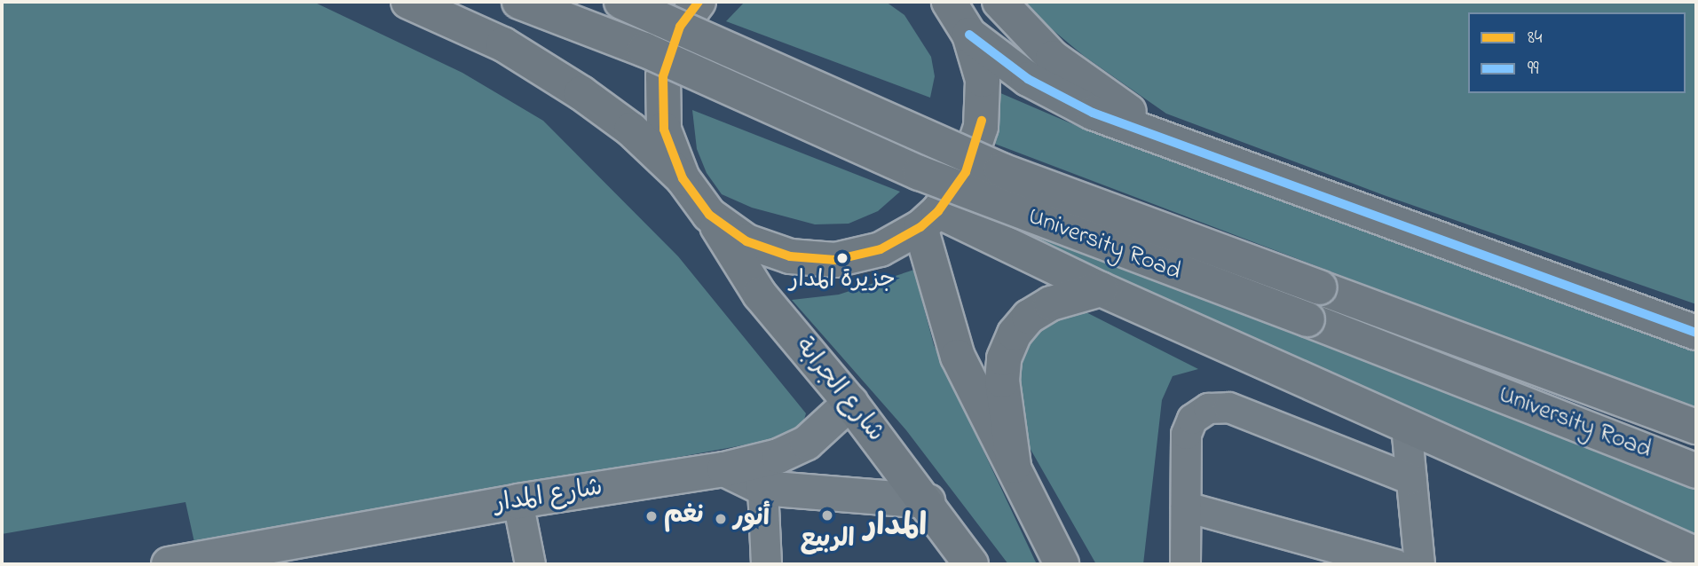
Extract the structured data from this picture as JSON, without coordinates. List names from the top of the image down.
{
  "streets": {
    "main road": ["University Road", "شارع الجرابة"],
    "street": ["شارع المدار"]
  },
  "crossings": [
    ["شارع الجرابة", "شارع المدار"]
  ],
  "districts": ["المدار"],
  "places": [
    "جزيرة المدار",
    "الربيع",
    "نغم",
    "أنور"
  ],
  "lines": ["transit line 84", "transit line 99"],
  "legend": ["84", "99"]
}
